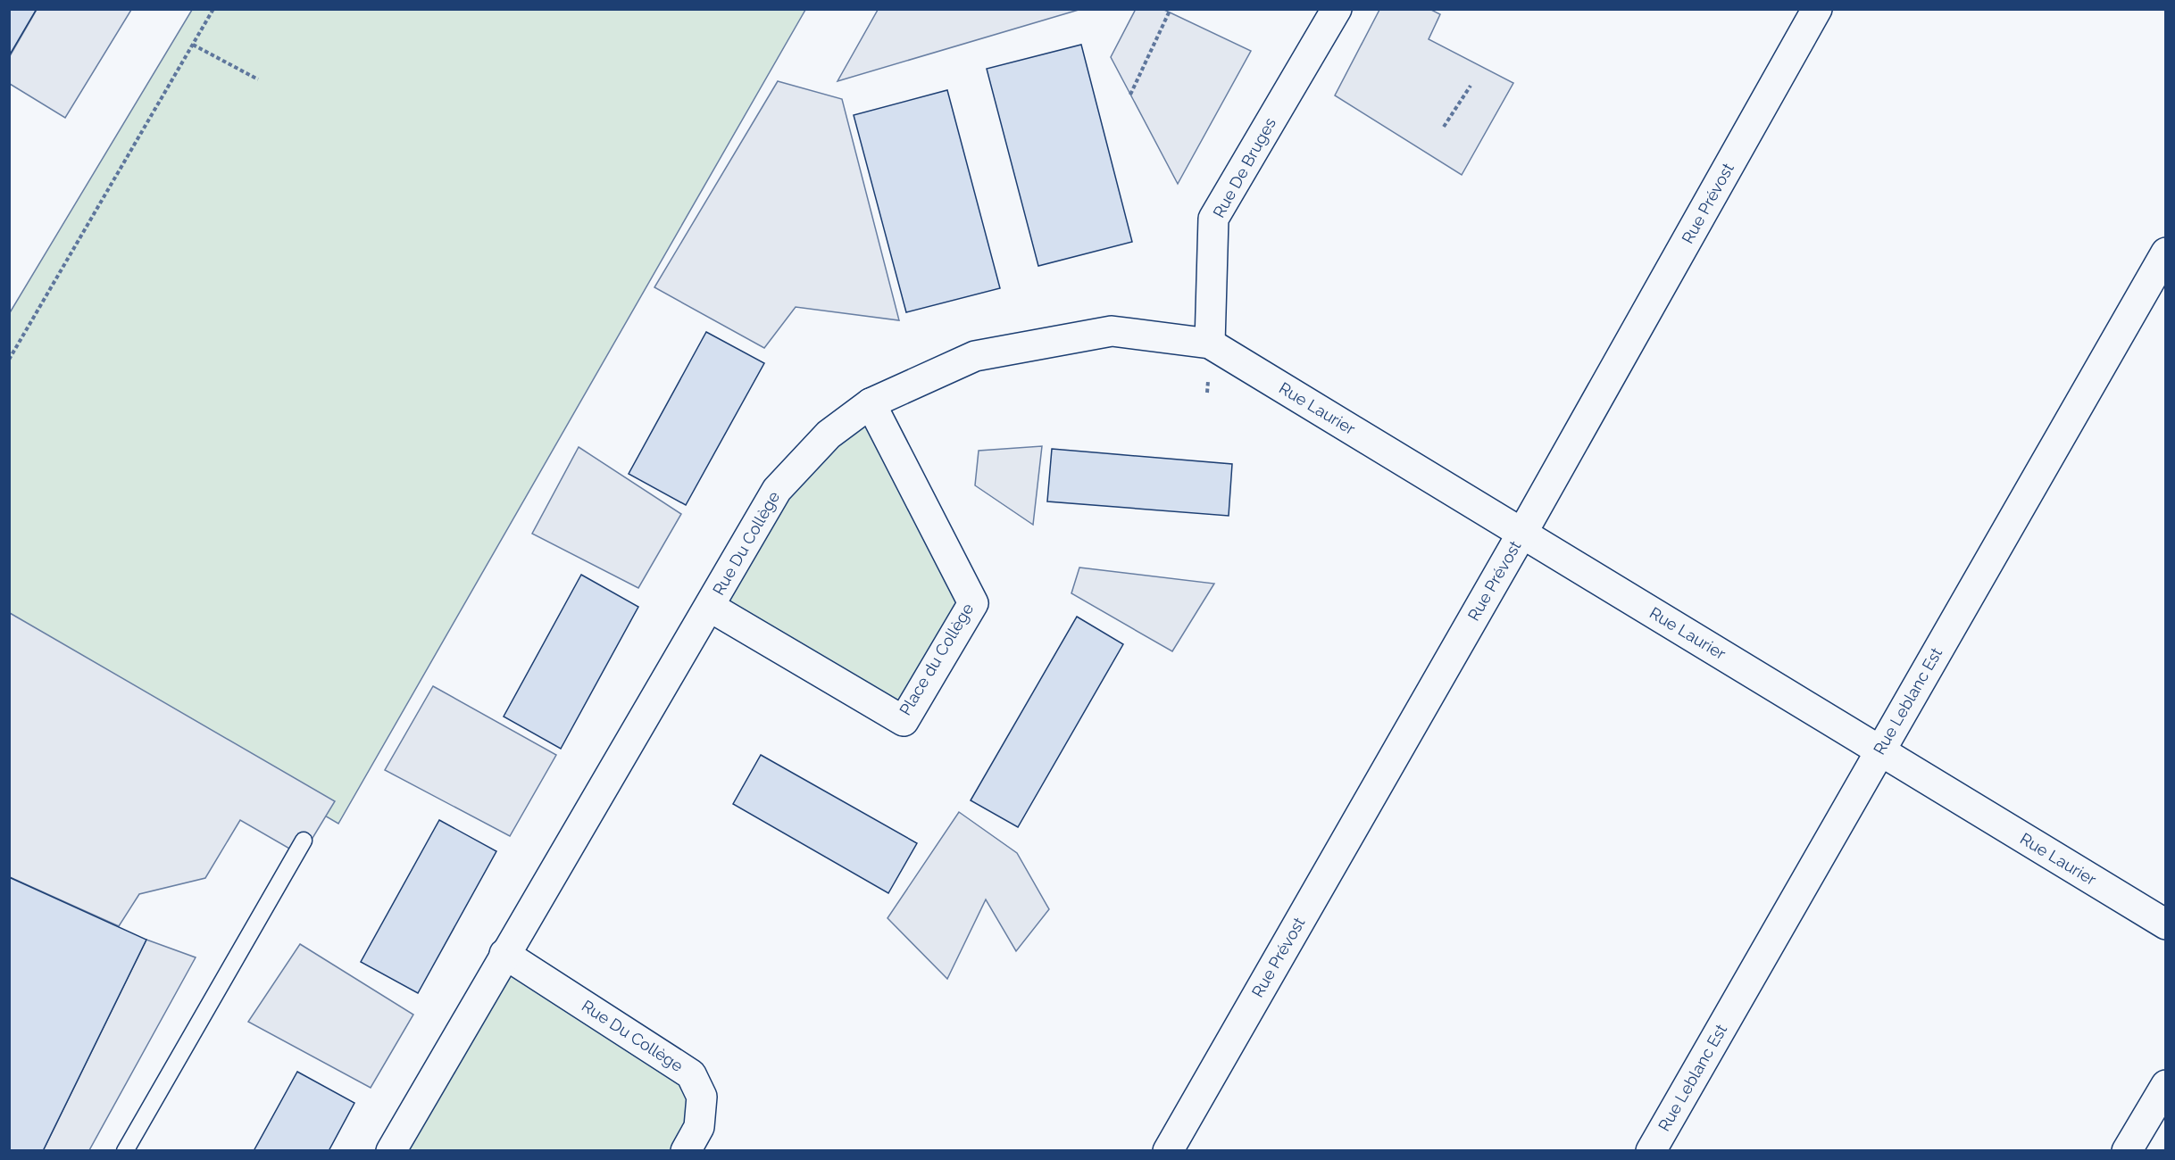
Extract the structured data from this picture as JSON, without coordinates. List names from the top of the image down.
{
  "streets": {
    "street": [
      "Rue De Bruges",
      "Rue Prévost",
      "Rue Laurier",
      "Rue Du Collège",
      "Place du Collège",
      "Rue Leblanc Est"
    ]
  },
  "crossings": [
    ["Rue De Bruges", "Rue Laurier"],
    ["Rue De Bruges", "Rue Du Collège"],
    ["Rue Prévost", "Rue Laurier"],
    ["Rue Laurier", "Rue Du Collège"],
    ["Rue Laurier", "Rue Leblanc Est"],
    ["Rue Du Collège", "Place du Collège"]
  ]
}
